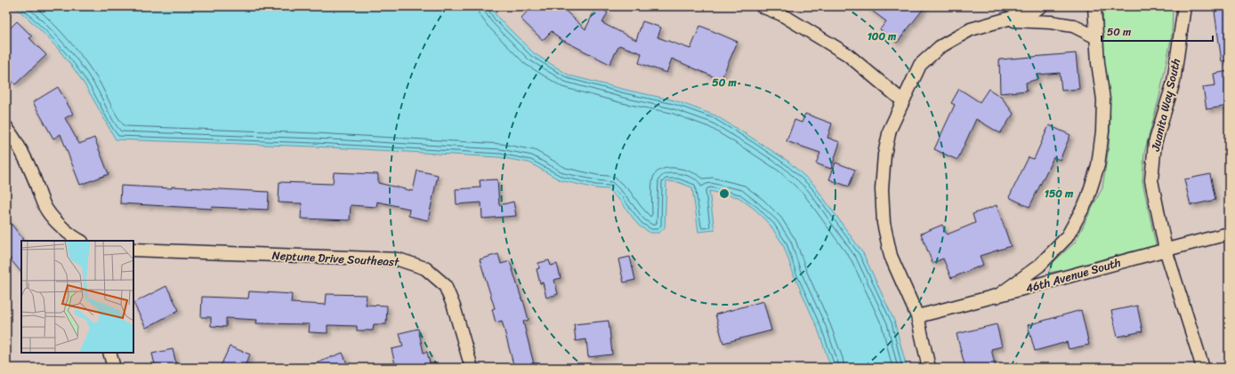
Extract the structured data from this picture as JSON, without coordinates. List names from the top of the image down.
{
  "streets": {
    "street": ["Juanita Way South", "Neptune Drive Southeast", "46th Avenue South"]
  },
  "crossings": [
    ["Juanita Way South", "46th Avenue South"]
  ],
  "scale_bar": "50 m",
  "rings": ["100 m", "50 m", "150 m"]
}
